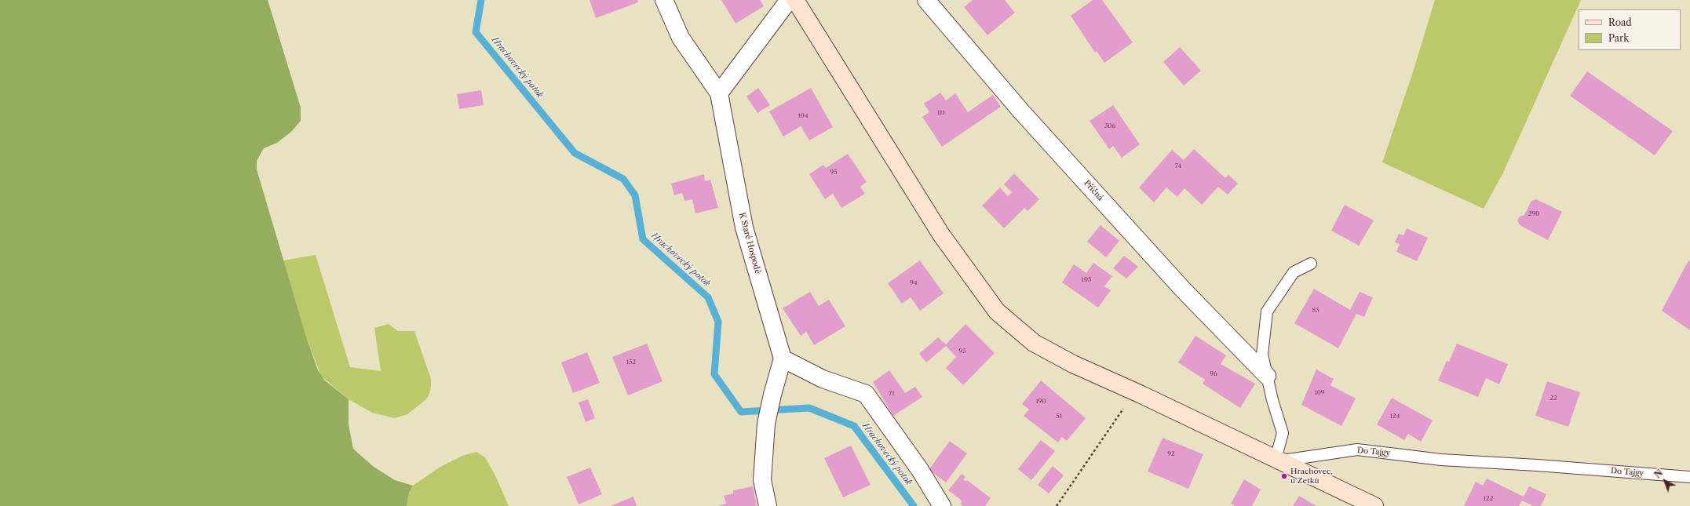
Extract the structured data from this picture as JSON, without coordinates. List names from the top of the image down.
{
  "streets": {
    "street": ["Příčná", "K Staré Hospodě"],
    "lane": ["Do Tajgy"]
  },
  "water": ["Hrachovecký potok"],
  "places": ["Hrachovec, u Zetků"],
  "house_numbers": [
    "111",
    "104",
    "306",
    "74",
    "95",
    "290",
    "105",
    "94",
    "83",
    "93",
    "152",
    "96",
    "109",
    "71",
    "22",
    "190",
    "51",
    "124",
    "92",
    "122"
  ],
  "legend": ["Road", "Park"],
  "north": "top left"
}
